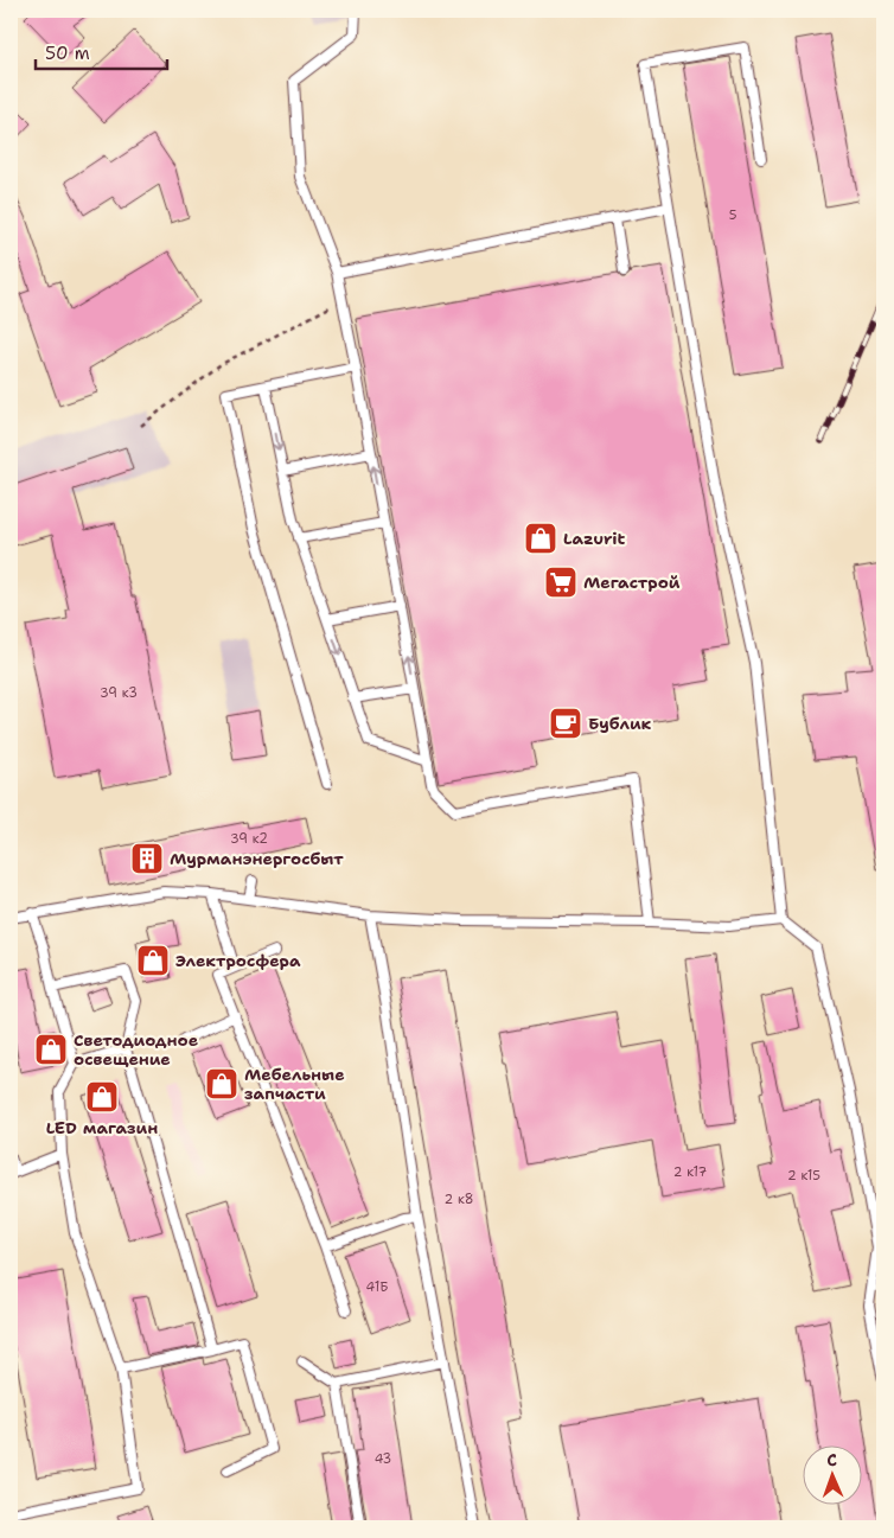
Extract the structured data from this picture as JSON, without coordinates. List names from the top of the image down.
{
  "places": {
    "shop": [
      "Lazurit",
      "Электросфера",
      "Светодиодное освещение",
      "Мебельные запчасти",
      "LED магазин"
    ],
    "supermarket": ["Мегастрой"],
    "cafe": ["Бублик"],
    "building": ["Мурманэнергосбыт"]
  },
  "house_numbers": [
    "5",
    "39 к3",
    "39 к2",
    "2 к17",
    "2 к15",
    "2 к8",
    "41Б",
    "43"
  ],
  "scale_bar": "50 m",
  "north": "top"
}
